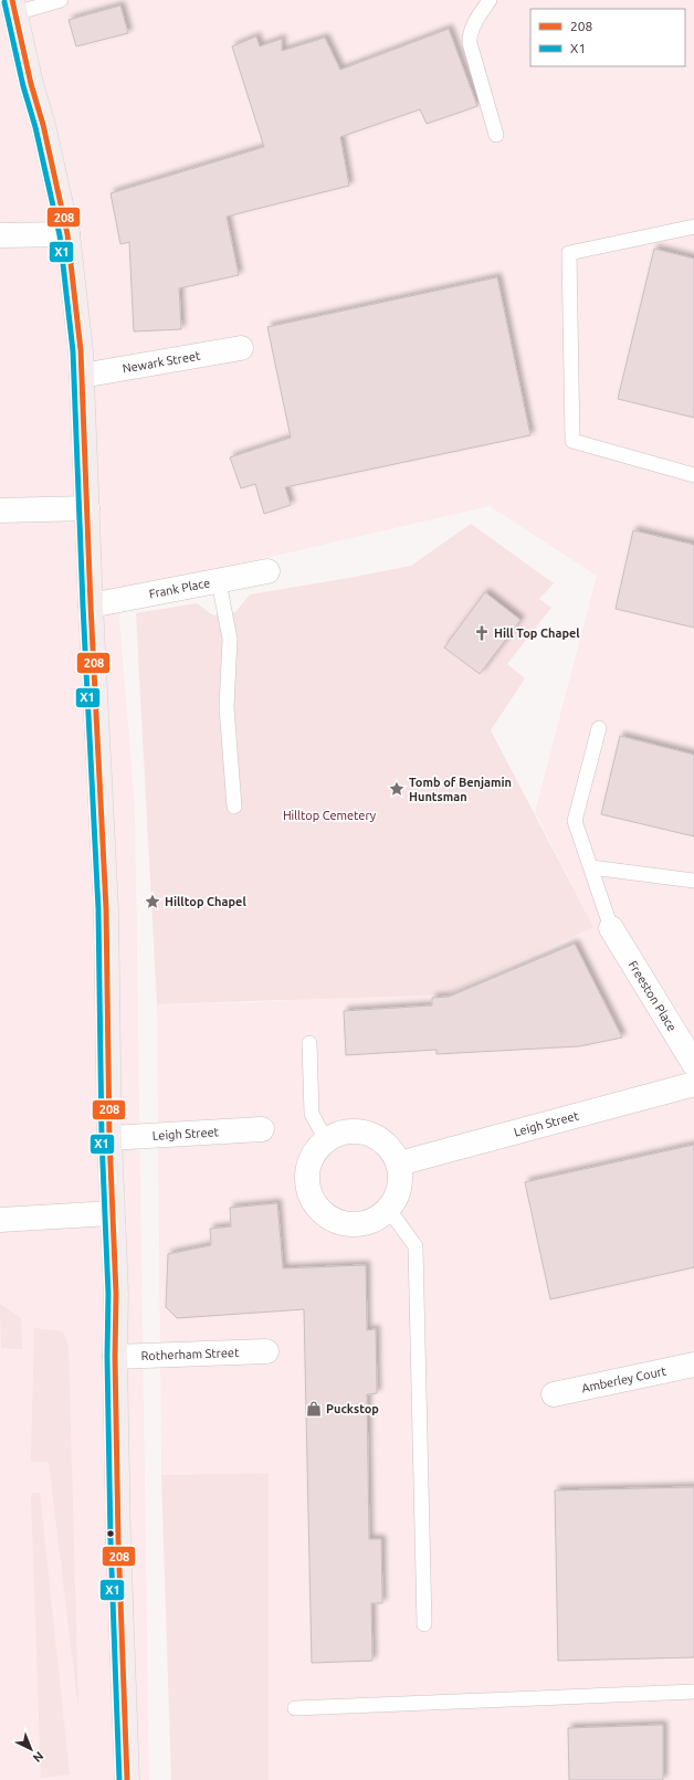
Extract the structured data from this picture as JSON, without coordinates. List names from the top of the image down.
{
  "streets": {
    "street": [
      "Newark Street",
      "Frank Place",
      "Freeston Place",
      "Leigh Street",
      "Rotherham Street",
      "Amberley Court"
    ]
  },
  "parks": ["Hilltop Cemetery"],
  "places": {
    "church": ["Hill Top Chapel"],
    "place": ["Tomb of Benjamin Huntsman", "Hilltop Chapel"],
    "shop": ["Puckstop"]
  },
  "lines": ["transit line 208", "transit line X1"],
  "legend": ["208", "X1"],
  "north": "bottom right"
}
